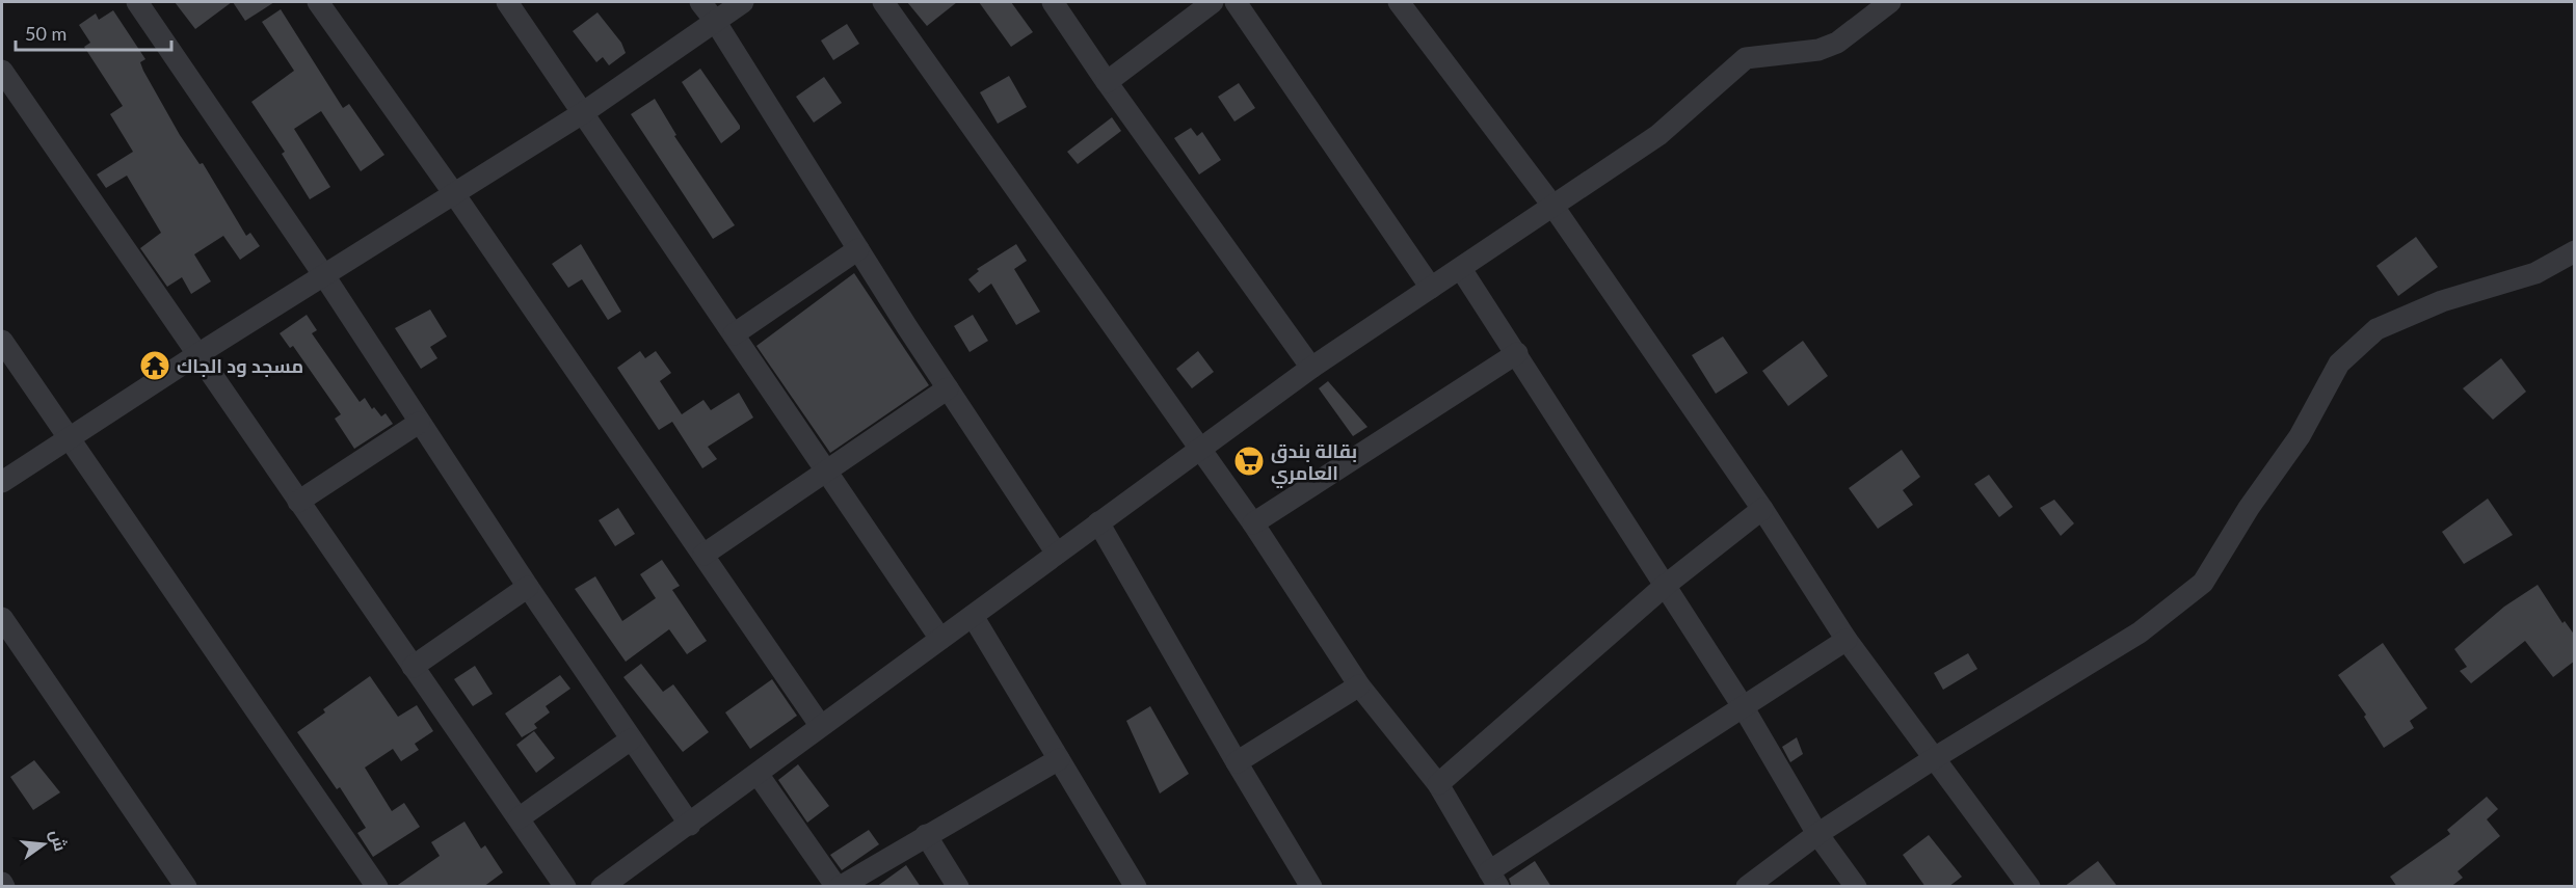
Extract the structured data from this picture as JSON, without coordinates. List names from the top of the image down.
{
  "places": {
    "temple": ["مسجد ود الجاك"],
    "supermarket": ["بقالة بندق العامري"]
  },
  "scale_bar": "50 m",
  "north": "right"
}
